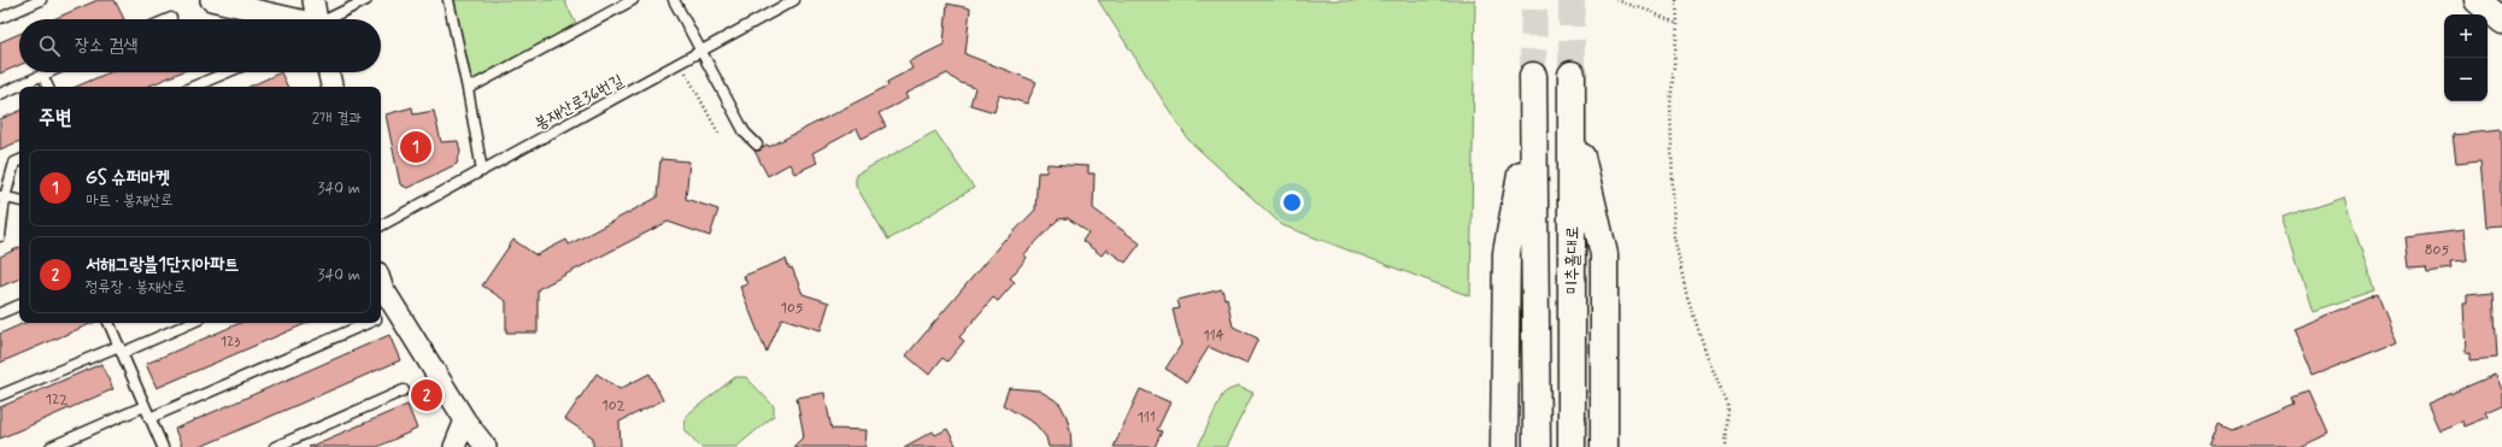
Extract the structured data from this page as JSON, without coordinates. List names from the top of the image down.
{
  "streets": {
    "main road": ["미추홀대로"],
    "lane": ["봉재산로36번길"]
  },
  "house_numbers": [
    "805",
    "105",
    "114",
    "123",
    "122",
    "102",
    "111"
  ],
  "page": {
    "map_buttons": ["+", "−"],
    "search": "장소 검색",
    "heading": ["주변", "2개 결과"],
    "pins": ["1", "2"],
    "list": [
      {
        "mark": "1",
        "name": "GS 슈퍼마켓",
        "note": "마트 · 봉재산로",
        "value": "340 m"
      },
      {
        "mark": "2",
        "name": "서해그랑블1단지아파트",
        "note": "정류장 · 봉재산로",
        "value": "340 m"
      }
    ]
  }
}
